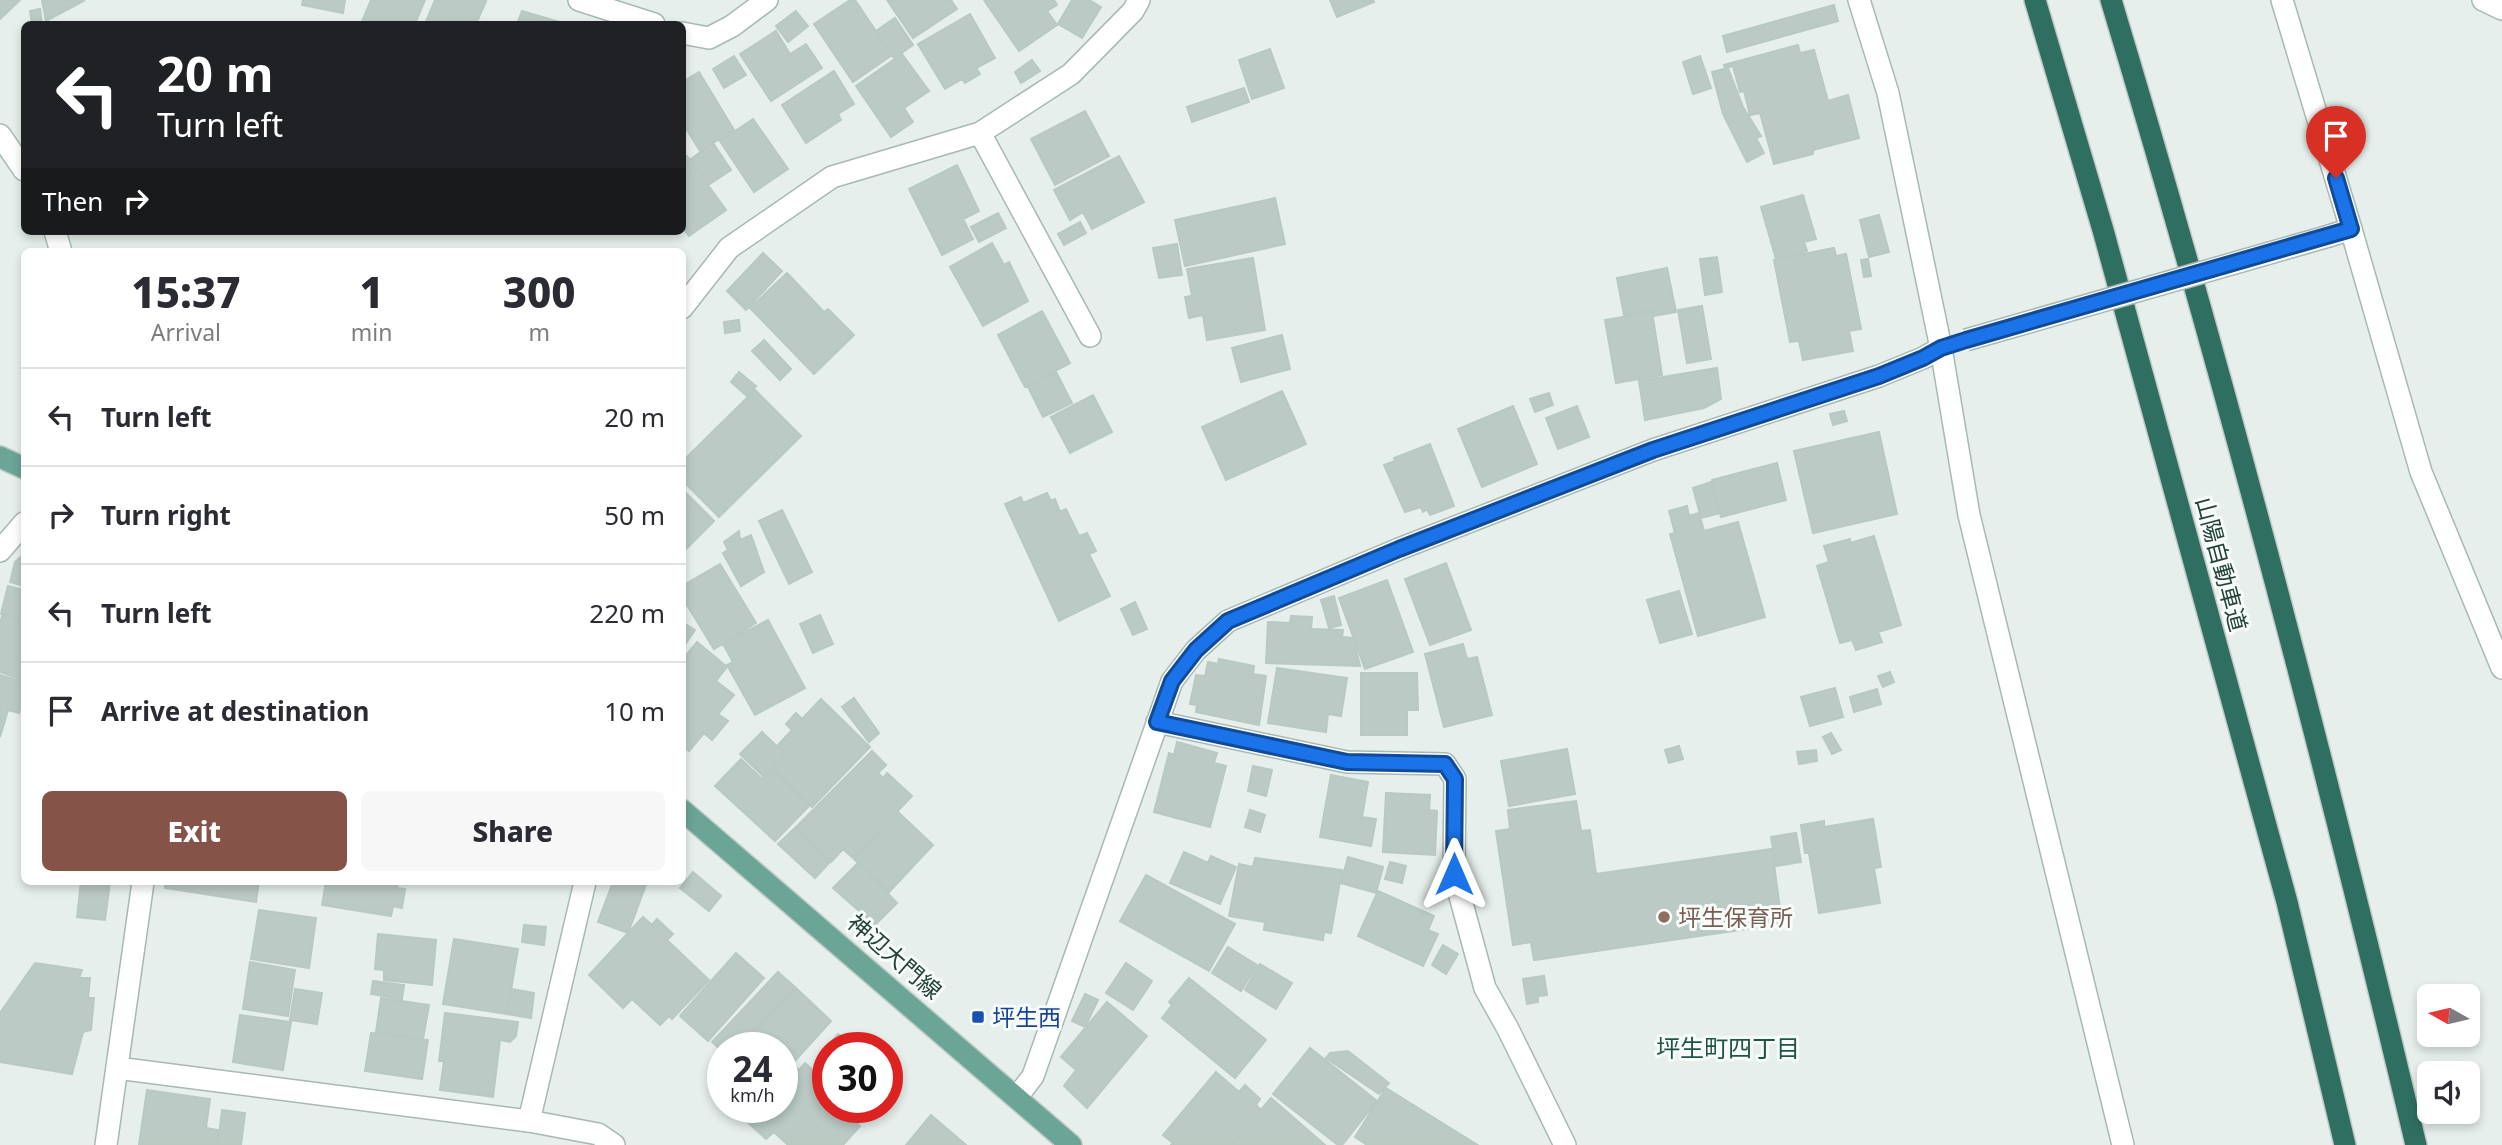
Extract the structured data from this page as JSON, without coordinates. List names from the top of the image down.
{
  "streets": {
    "highway": ["山陽自動車道"],
    "main road": ["神辺大門線"]
  },
  "districts": ["坪生町四丁目"],
  "places": {
    "other": ["坪生保育所"],
    "transit": ["坪生西"]
  },
  "north": "left",
  "page": {
    "turn": ["20 m", "Turn left"],
    "then": "Then",
    "eta": [
      "15:37",
      "Arrival",
      "1",
      "min",
      "300",
      "m"
    ],
    "list": [
      {
        "name": "Turn left",
        "value": "20 m"
      },
      {
        "name": "Turn right",
        "value": "50 m"
      },
      {
        "name": "Turn left",
        "value": "220 m"
      },
      {
        "name": "Arrive at destination",
        "value": "10 m"
      }
    ],
    "buttons": ["Exit", "Share"],
    "speed": "24 km/h",
    "limit": "30"
  }
}
